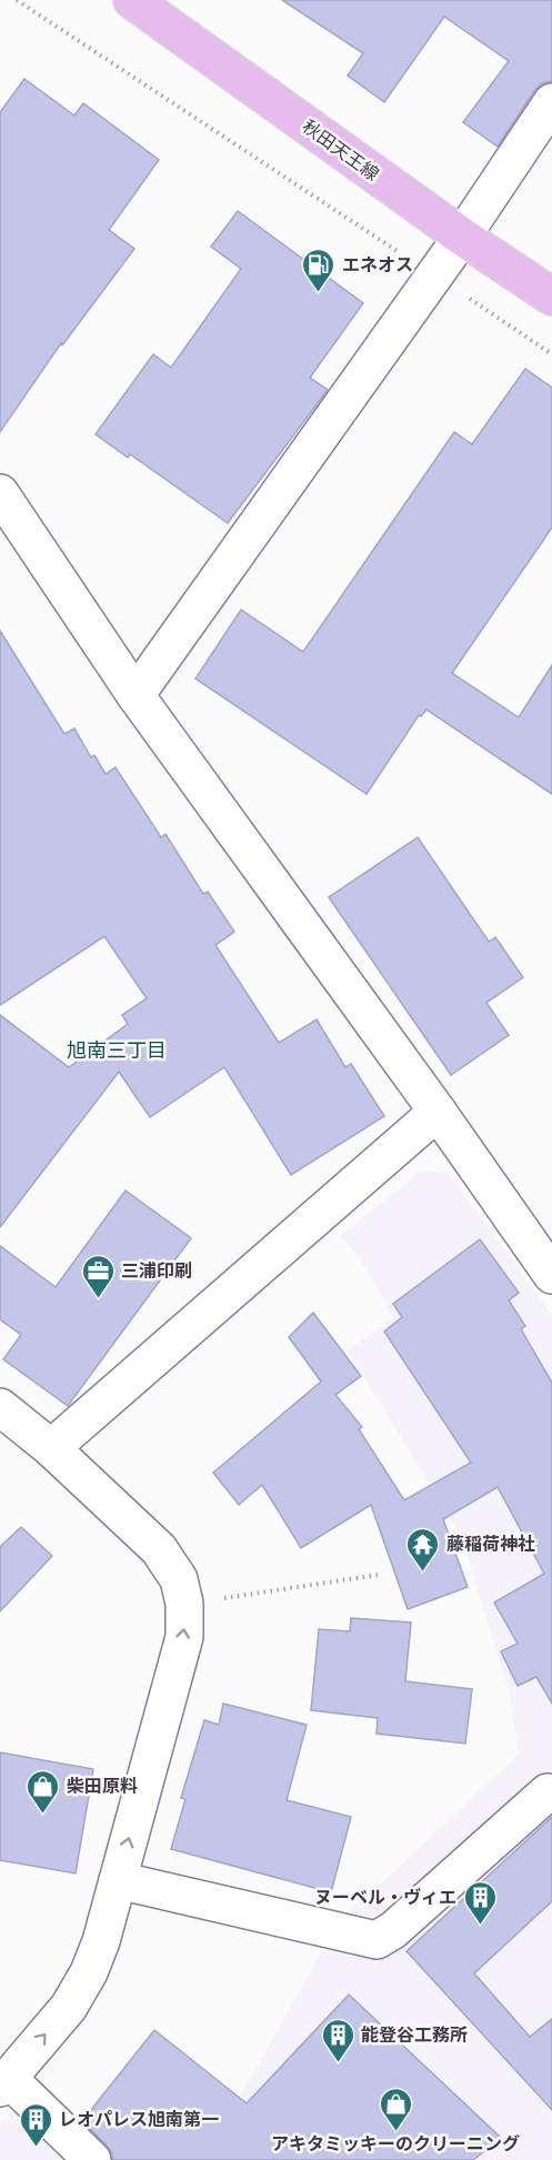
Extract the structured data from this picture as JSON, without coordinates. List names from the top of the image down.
{
  "streets": {
    "main road": ["秋田天王線"]
  },
  "districts": ["旭南三丁目"],
  "places": {
    "fuel station": ["エネオス"],
    "office": ["三浦印刷"],
    "temple": ["藤稲荷神社"],
    "shop": ["柴田原料", "アキタミッキーのクリーニング"],
    "building": ["ヌーベル・ヴィエ", "能登谷工務所", "レオパレス旭南第一"]
  }
}
